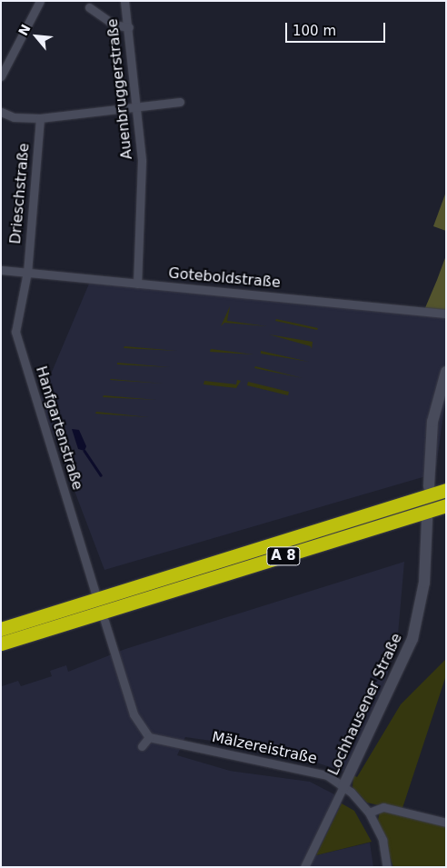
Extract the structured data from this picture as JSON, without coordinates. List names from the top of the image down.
{
  "streets": {
    "highway": ["A 8"],
    "street": [
      "Auenbruggerstraße",
      "Drieschstraße",
      "Goteboldstraße",
      "Hanfgartenstraße",
      "Lochhausener Straße",
      "Mälzereistraße"
    ]
  },
  "crossings": [
    ["Auenbruggerstraße", "Goteboldstraße"],
    ["Drieschstraße", "Goteboldstraße"],
    ["Drieschstraße", "Hanfgartenstraße"],
    ["Goteboldstraße", "Hanfgartenstraße"],
    ["Lochhausener Straße", "Mälzereistraße"]
  ],
  "scale_bar": "100 m",
  "north": "top left"
}
